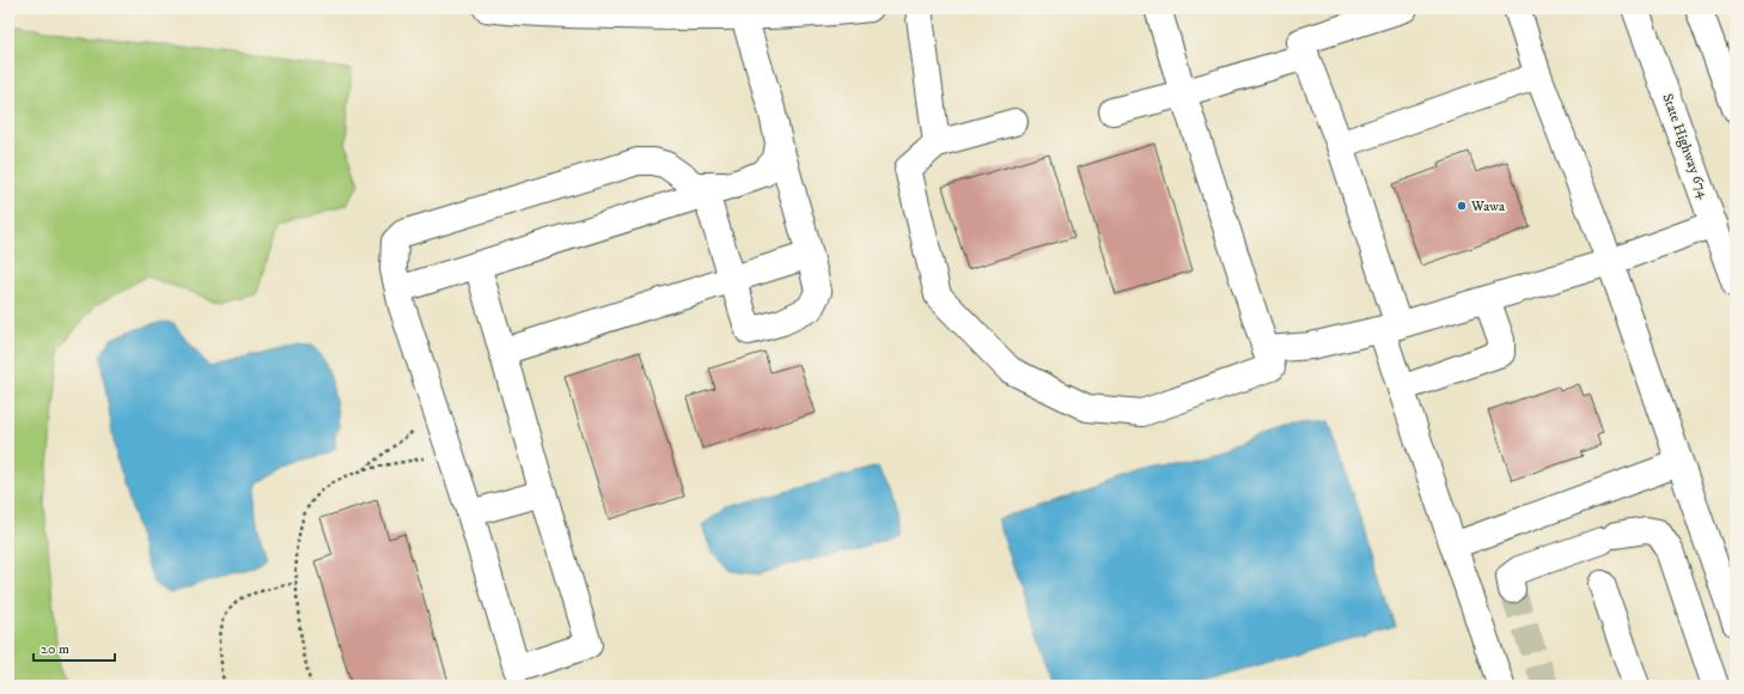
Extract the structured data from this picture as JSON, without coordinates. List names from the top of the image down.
{
  "streets": {
    "main road": ["State Highway 674"]
  },
  "places": ["Wawa"],
  "scale_bar": "20 m"
}
